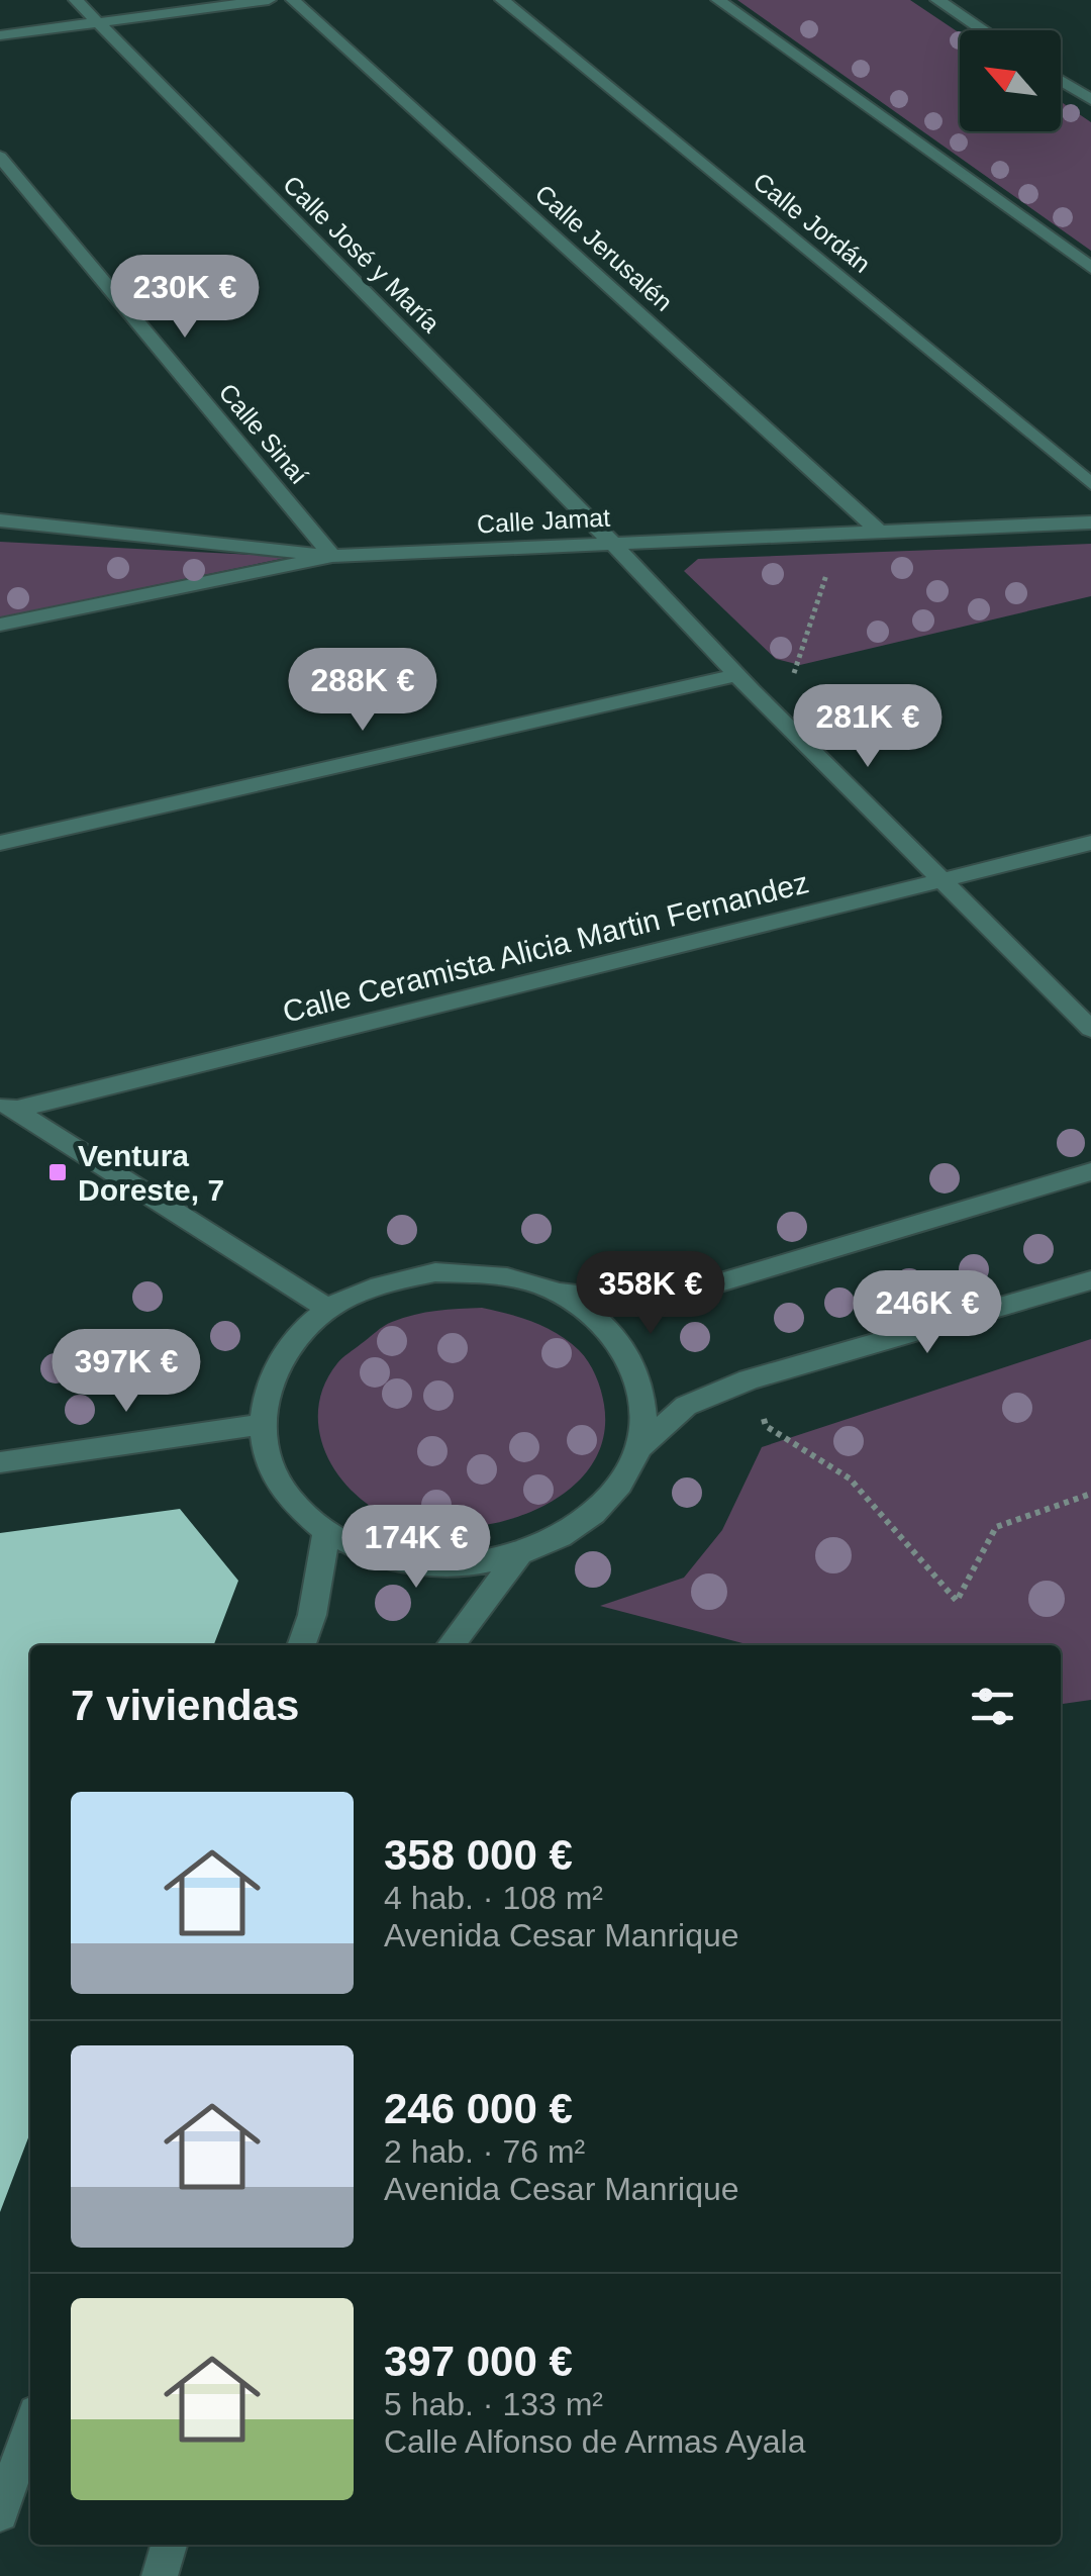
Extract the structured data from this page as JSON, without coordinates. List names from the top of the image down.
{
  "streets": {
    "street": [
      "Calle Jordán",
      "Calle Jerusalén",
      "Calle José y María",
      "Calle Sinaí",
      "Calle Jamat",
      "Calle Ceramista Alicia Martin Fernandez"
    ]
  },
  "crossings": [
    ["Calle Jerusalén", "Calle Jamat"],
    ["Calle José y María", "Calle Jamat"],
    ["Calle José y María", "Calle Ceramista Alicia Martin Fernandez"],
    ["Calle Sinaí", "Calle Jamat"]
  ],
  "places": {
    "transit": ["Ventura Doreste, 7"]
  },
  "north": "top left",
  "page": {
    "price": [
      "230K €",
      "288K €",
      "281K €",
      "358K €",
      "246K €",
      "397K €",
      "174K €"
    ],
    "heading": "7 viviendas",
    "list": [
      {
        "name": "358 000 €",
        "note": "4 hab. · 108 m² · Avenida Cesar Manrique"
      },
      {
        "name": "246 000 €",
        "note": "2 hab. · 76 m² · Avenida Cesar Manrique"
      },
      {
        "name": "397 000 €",
        "note": "5 hab. · 133 m² · Calle Alfonso de Armas Ayala"
      }
    ]
  }
}
